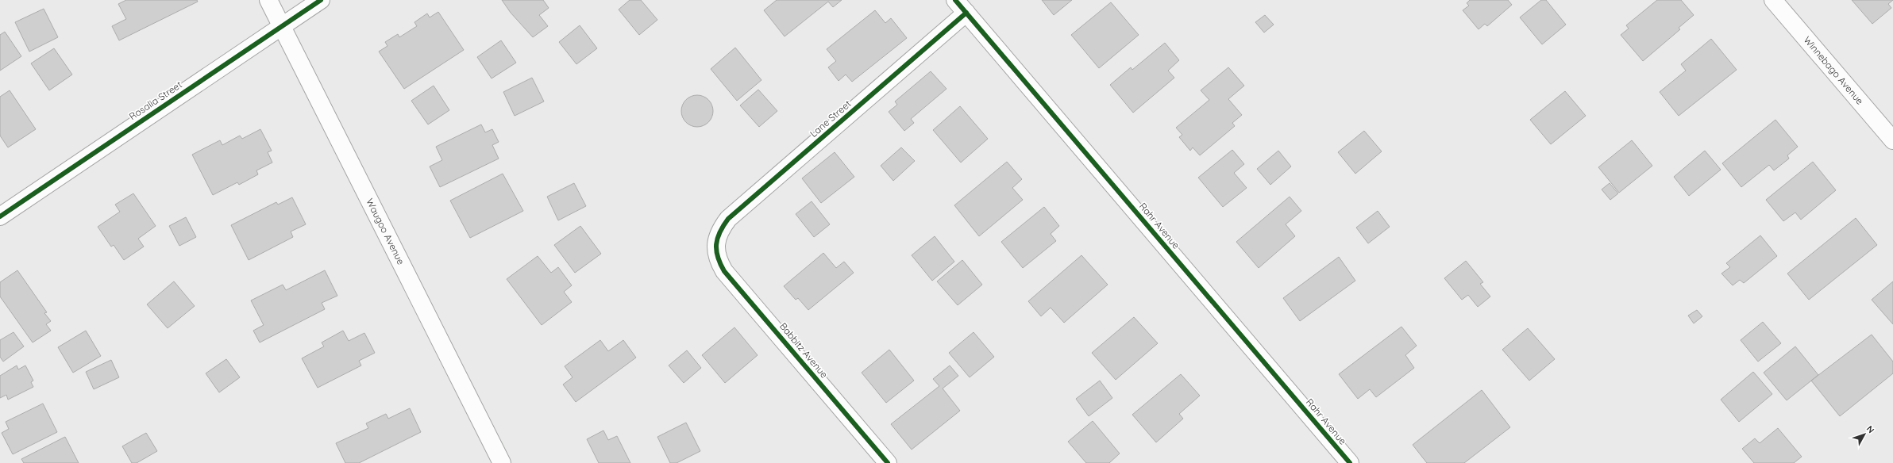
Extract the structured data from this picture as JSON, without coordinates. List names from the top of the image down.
{
  "streets": {
    "street": [
      "Winnebago Avenue",
      "Rosalia Street",
      "Lane Street",
      "Rahr Avenue",
      "Waugoo Avenue",
      "Babbitz Avenue"
    ]
  },
  "crossings": [
    ["Rosalia Street", "Waugoo Avenue"],
    ["Lane Street", "Rahr Avenue"],
    ["Lane Street", "Babbitz Avenue"]
  ],
  "north": "top right"
}
